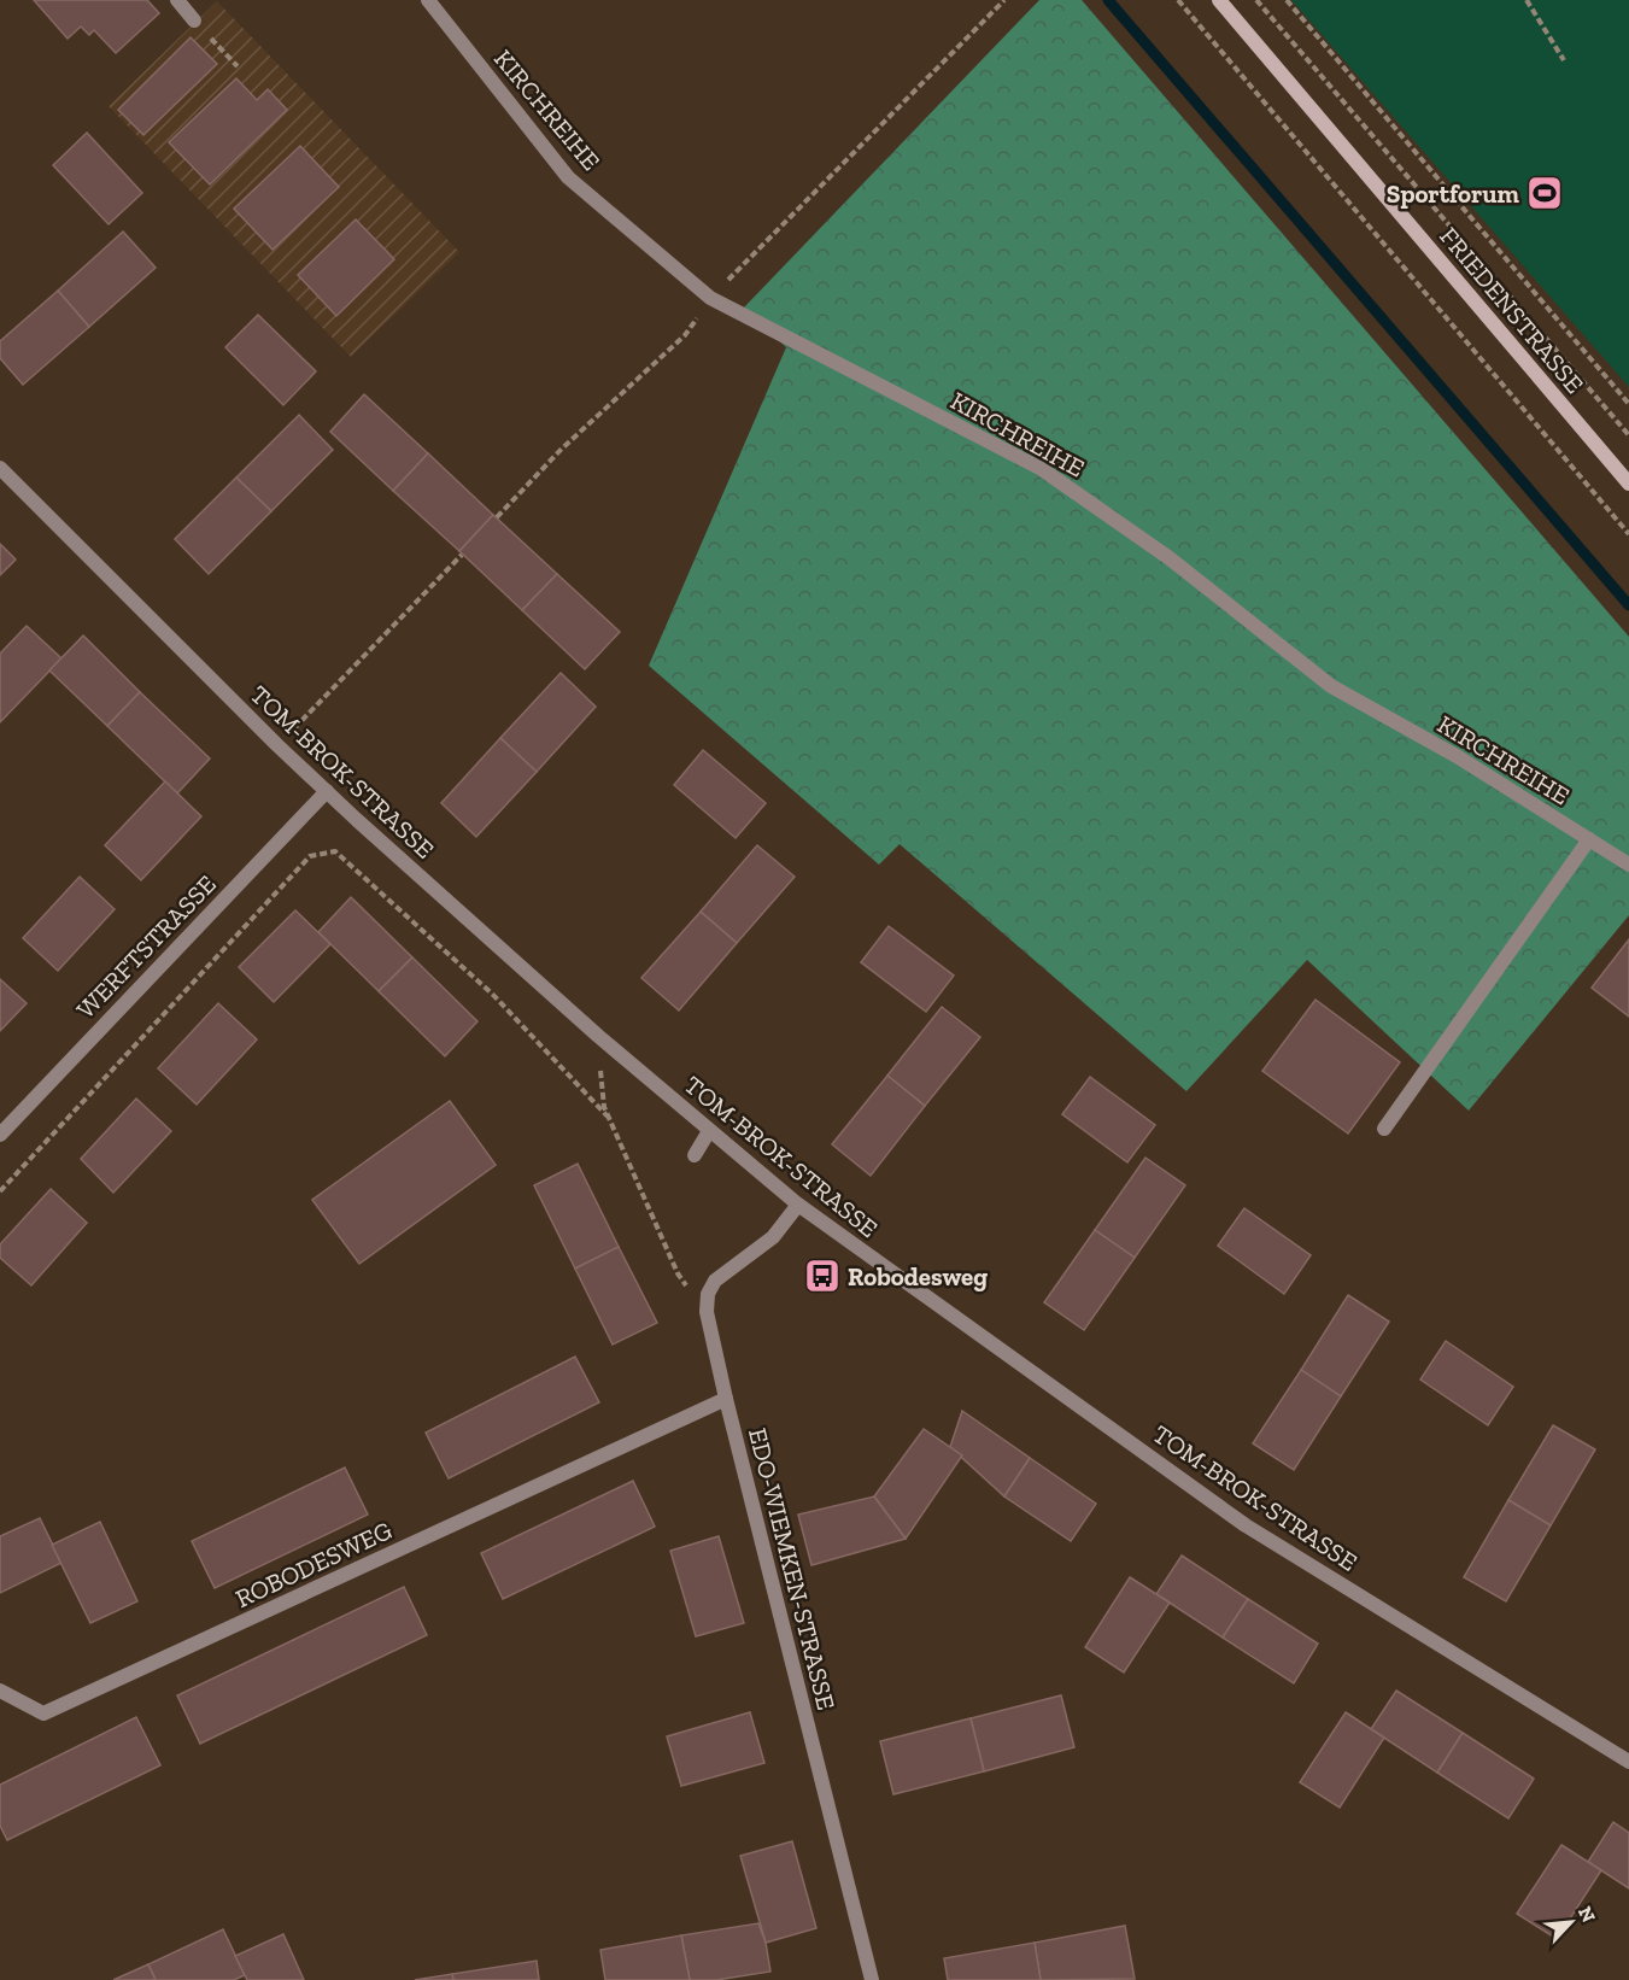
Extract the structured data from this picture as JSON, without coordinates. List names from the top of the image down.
{
  "streets": {
    "main road": ["FRIEDENSTRASSE"],
    "street": [
      "KIRCHREIHE",
      "TOM-BROK-STRASSE",
      "WERFTSTRASSE",
      "ROBODESWEG",
      "EDO-WIEMKEN-STRASSE"
    ]
  },
  "crossings": [
    ["TOM-BROK-STRASSE", "WERFTSTRASSE"],
    ["ROBODESWEG", "EDO-WIEMKEN-STRASSE"]
  ],
  "places": {
    "sports": ["Sportforum"],
    "bus stop": ["Robodesweg"]
  },
  "north": "top right"
}
